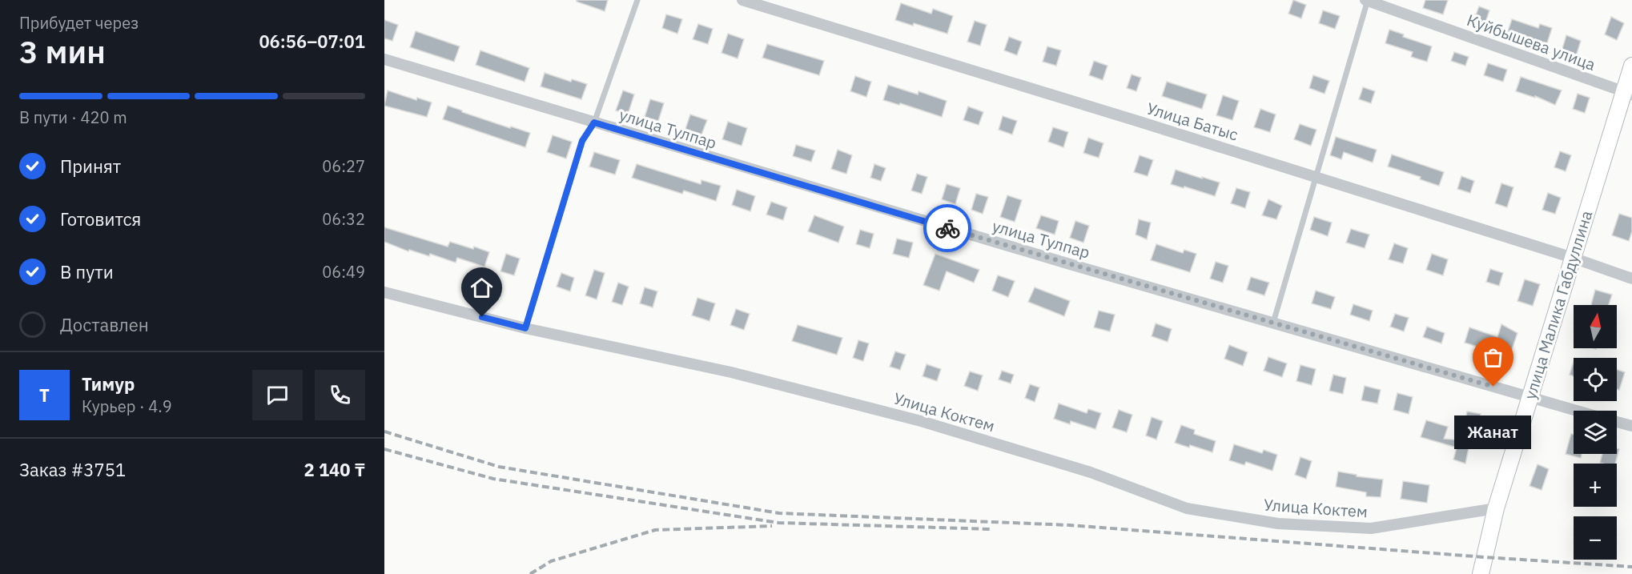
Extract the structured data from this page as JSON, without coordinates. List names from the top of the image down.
{
  "streets": {
    "main road": ["улица Малика Габдуллина"],
    "street": [
      "Куйбышева улица",
      "Улица Батыс",
      "улица Тулпар",
      "Улица Коктем"
    ]
  },
  "crossings": [
    ["Куйбышева улица", "улица Малика Габдуллина"],
    ["Улица Батыс", "улица Малика Габдуллина"],
    ["улица Тулпар", "улица Малика Габдуллина"],
    ["улица Малика Габдуллина", "Улица Коктем"]
  ],
  "places": ["Жанат"],
  "north": "top",
  "page": {
    "heading": ["3 мин", "Прибудет через", "06:56–07:01"],
    "panel": [
      "Тимур",
      "Курьер · 4.9",
      "Заказ #3751",
      "2 140 ₸"
    ],
    "bar": "В пути · 420 m",
    "list": [
      ["Принят", "06:27"],
      ["Готовится", "06:32"],
      ["В пути", "06:49"],
      "Доставлен"
    ],
    "map_buttons": ["+", "−"],
    "round": "Т",
    "bubble": "Жанат"
  }
}
